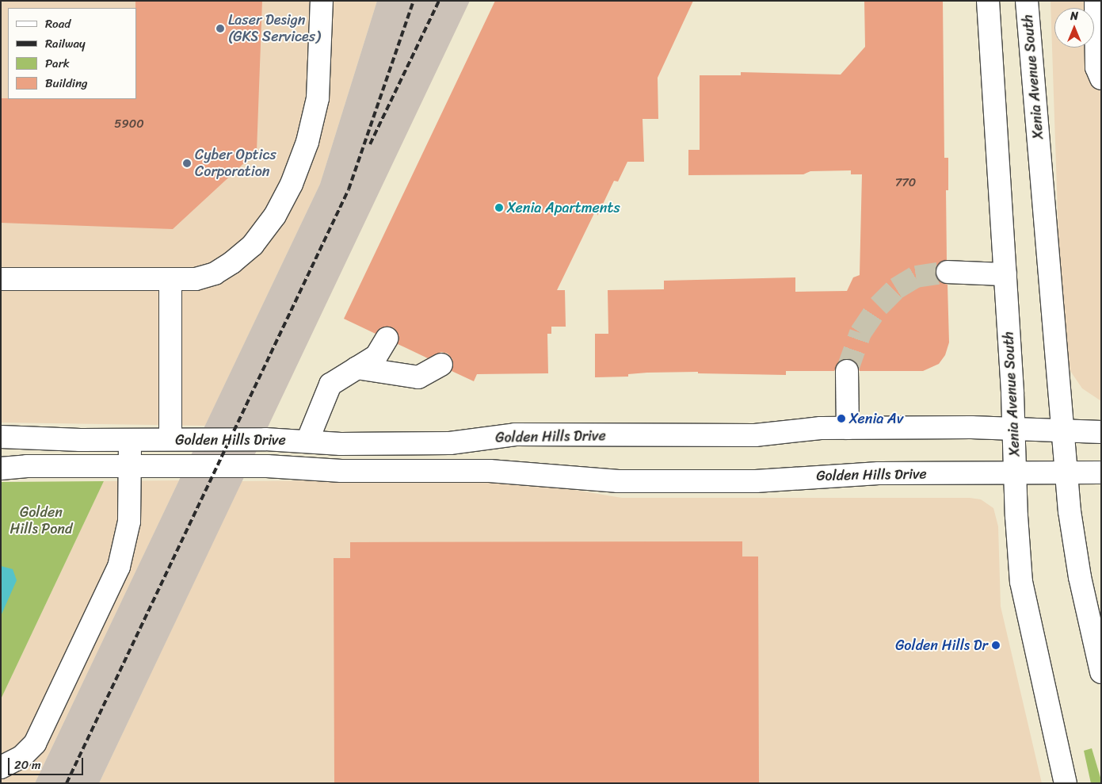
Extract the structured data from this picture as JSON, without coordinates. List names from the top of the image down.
{
  "streets": {
    "street": ["Xenia Avenue South", "Golden Hills Drive"]
  },
  "crossings": [
    ["Xenia Avenue South", "Golden Hills Drive"]
  ],
  "parks": ["Golden Hills Pond"],
  "places": [
    "Laser Design (GKS Services)",
    "Cyber Optics Corporation",
    "Xenia Apartments",
    "Xenia Av",
    "Golden Hills Dr"
  ],
  "house_numbers": ["5900", "770"],
  "legend": [
    "Road",
    "Railway",
    "Park",
    "Building"
  ],
  "scale_bar": "20 m",
  "north": "top"
}
